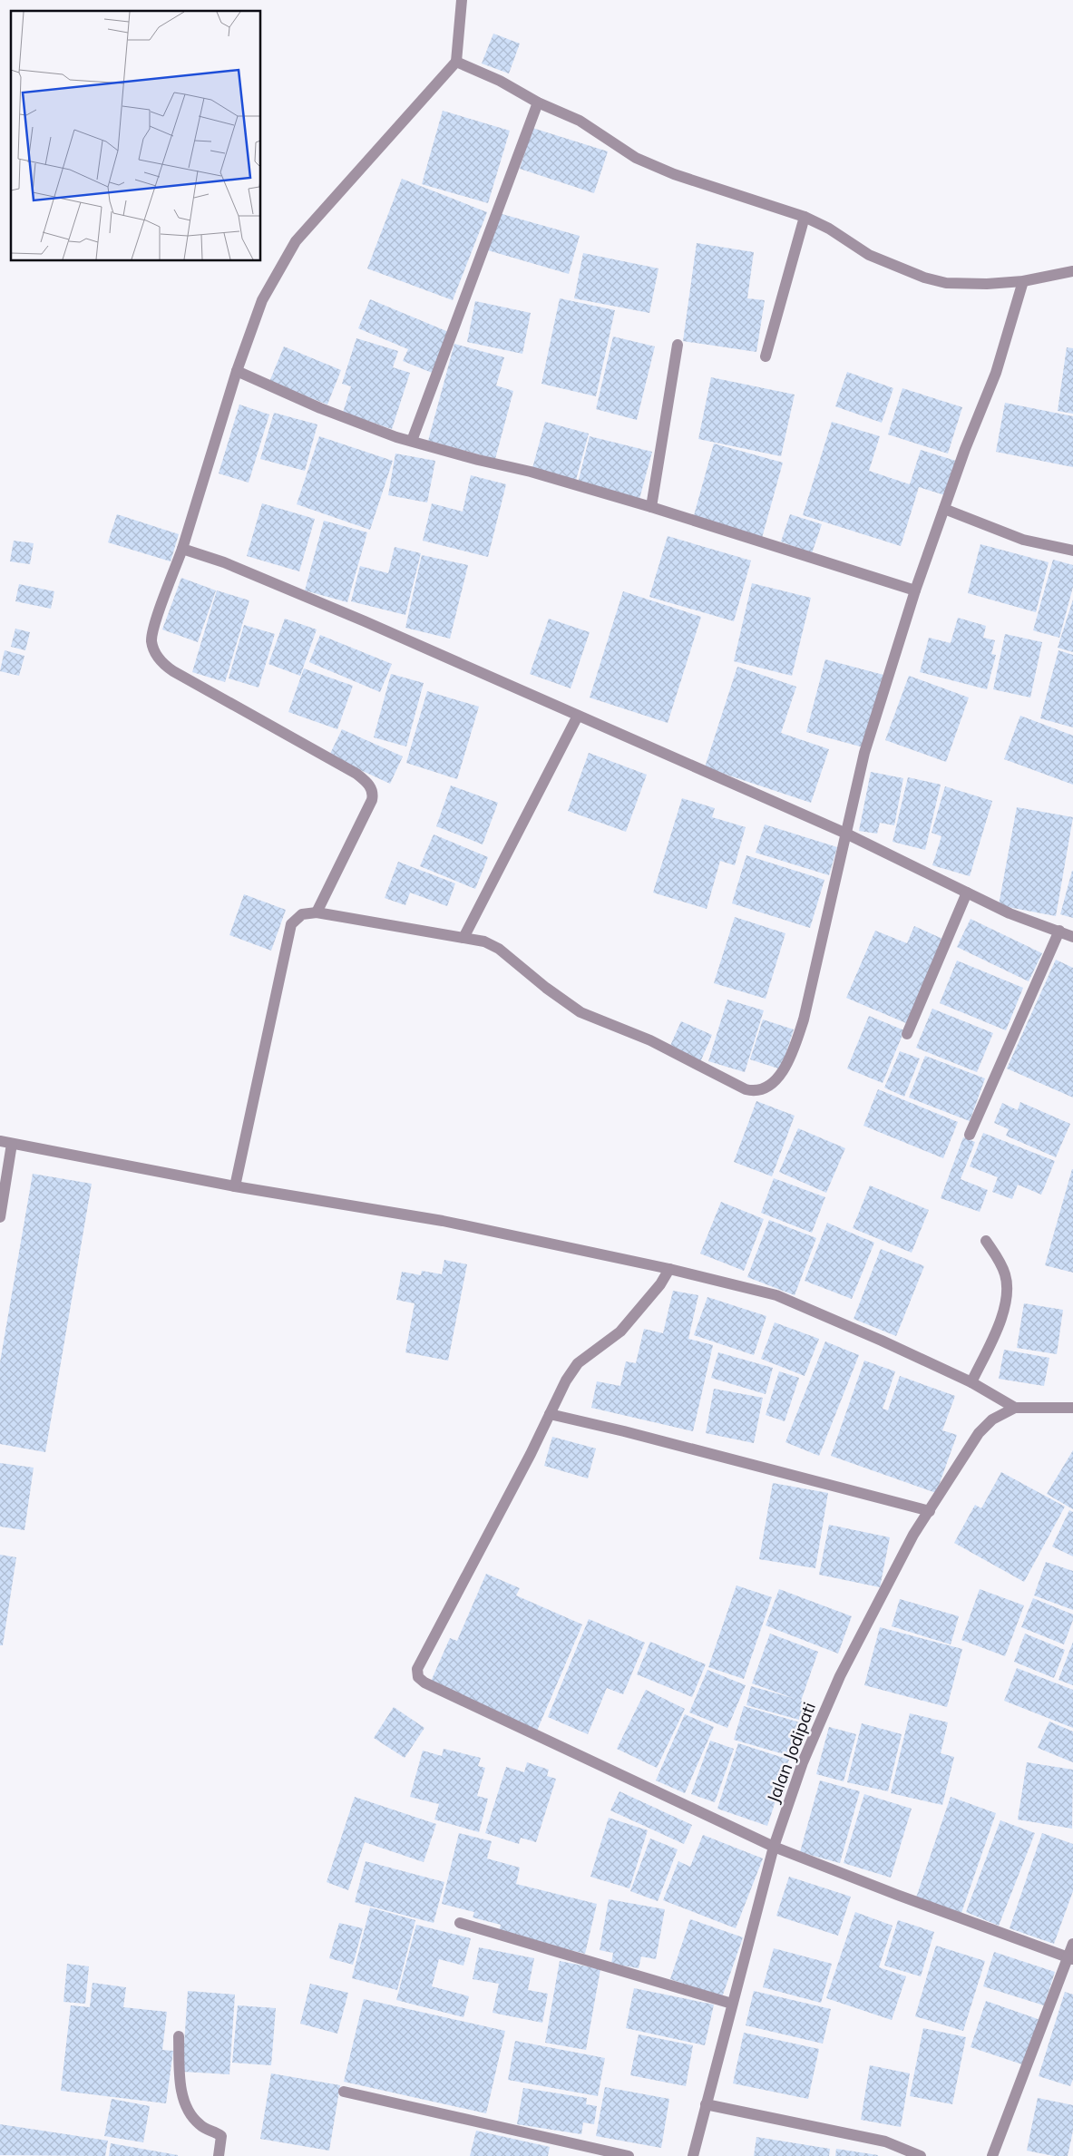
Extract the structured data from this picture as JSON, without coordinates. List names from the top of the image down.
{
  "streets": {
    "street": ["Jalan Jodipati"]
  }
}
